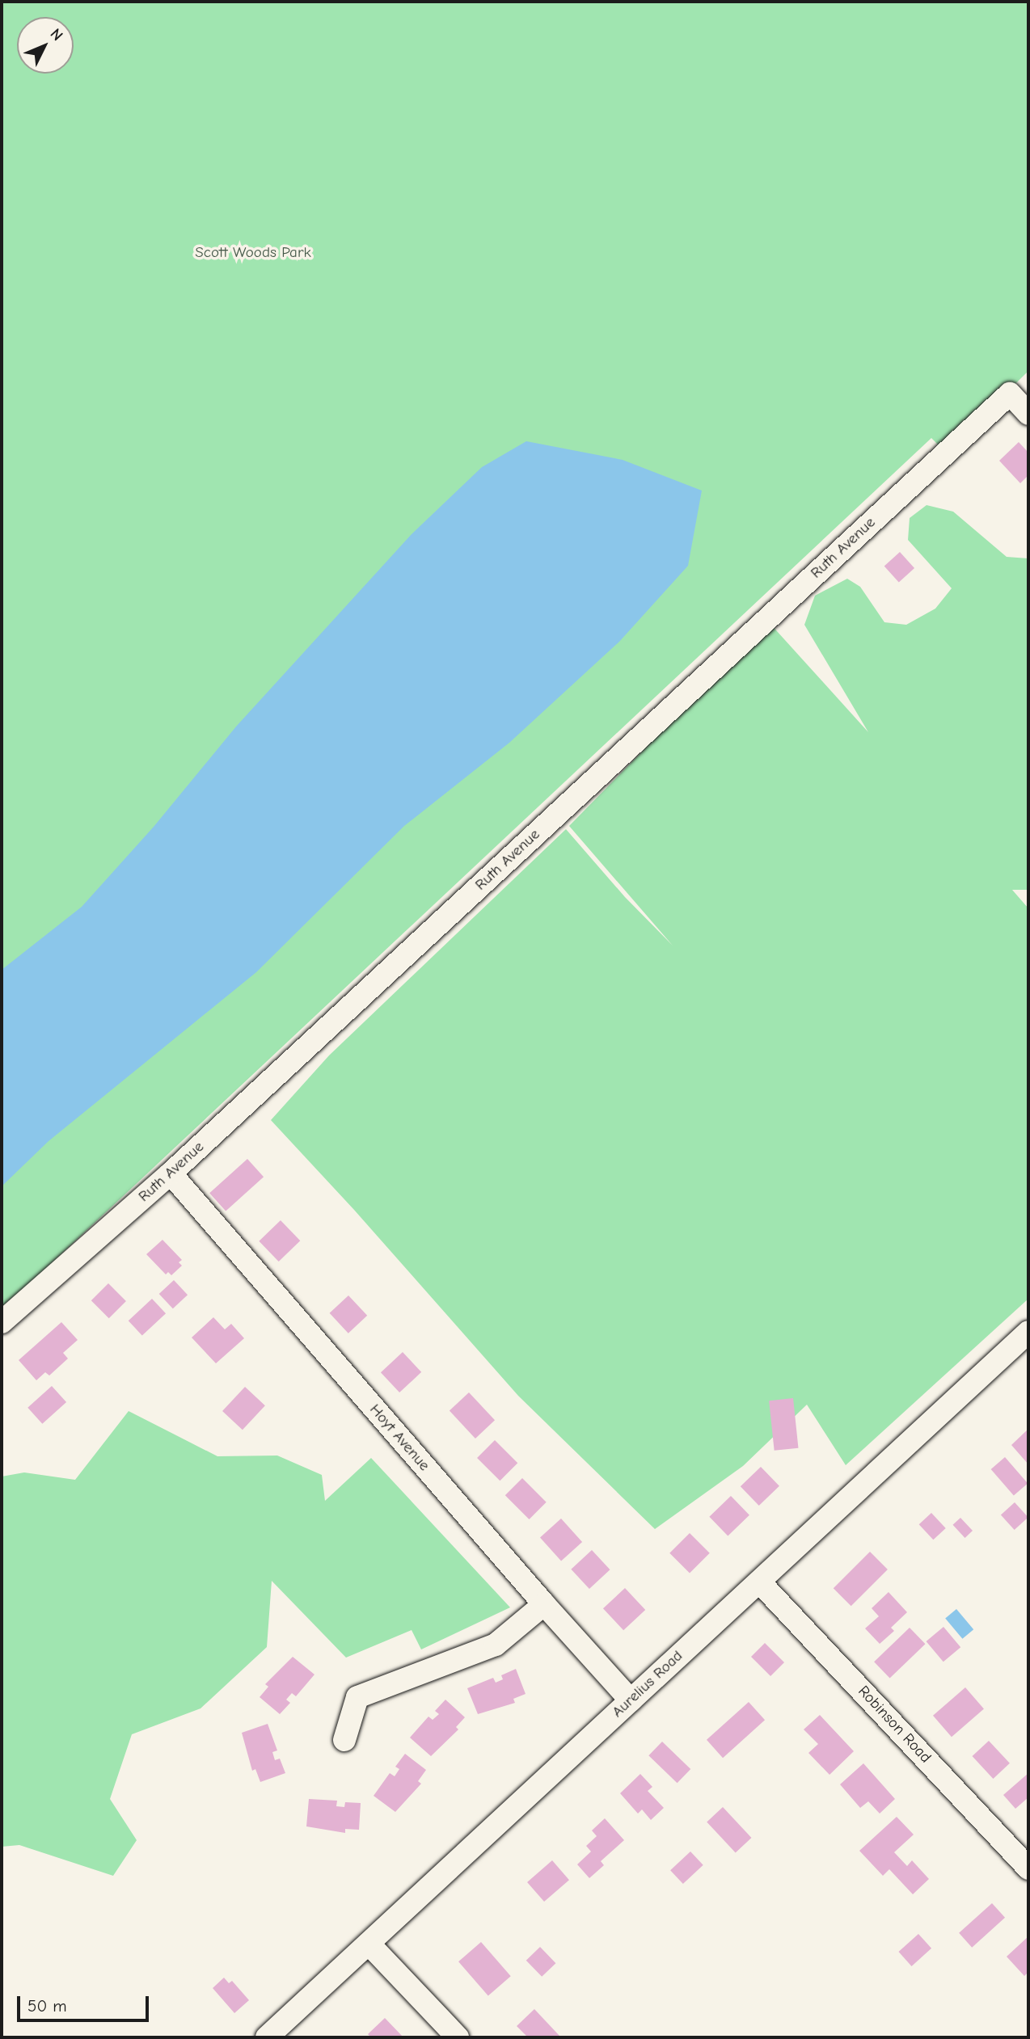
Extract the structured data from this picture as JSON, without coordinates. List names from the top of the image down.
{
  "streets": {
    "street": [
      "Ruth Avenue",
      "Hoyt Avenue",
      "Aurelius Road",
      "Robinson Road"
    ]
  },
  "crossings": [
    ["Ruth Avenue", "Hoyt Avenue"],
    ["Hoyt Avenue", "Aurelius Road"],
    ["Aurelius Road", "Robinson Road"]
  ],
  "parks": ["Scott Woods Park"],
  "scale_bar": "50 m",
  "north": "top right"
}
